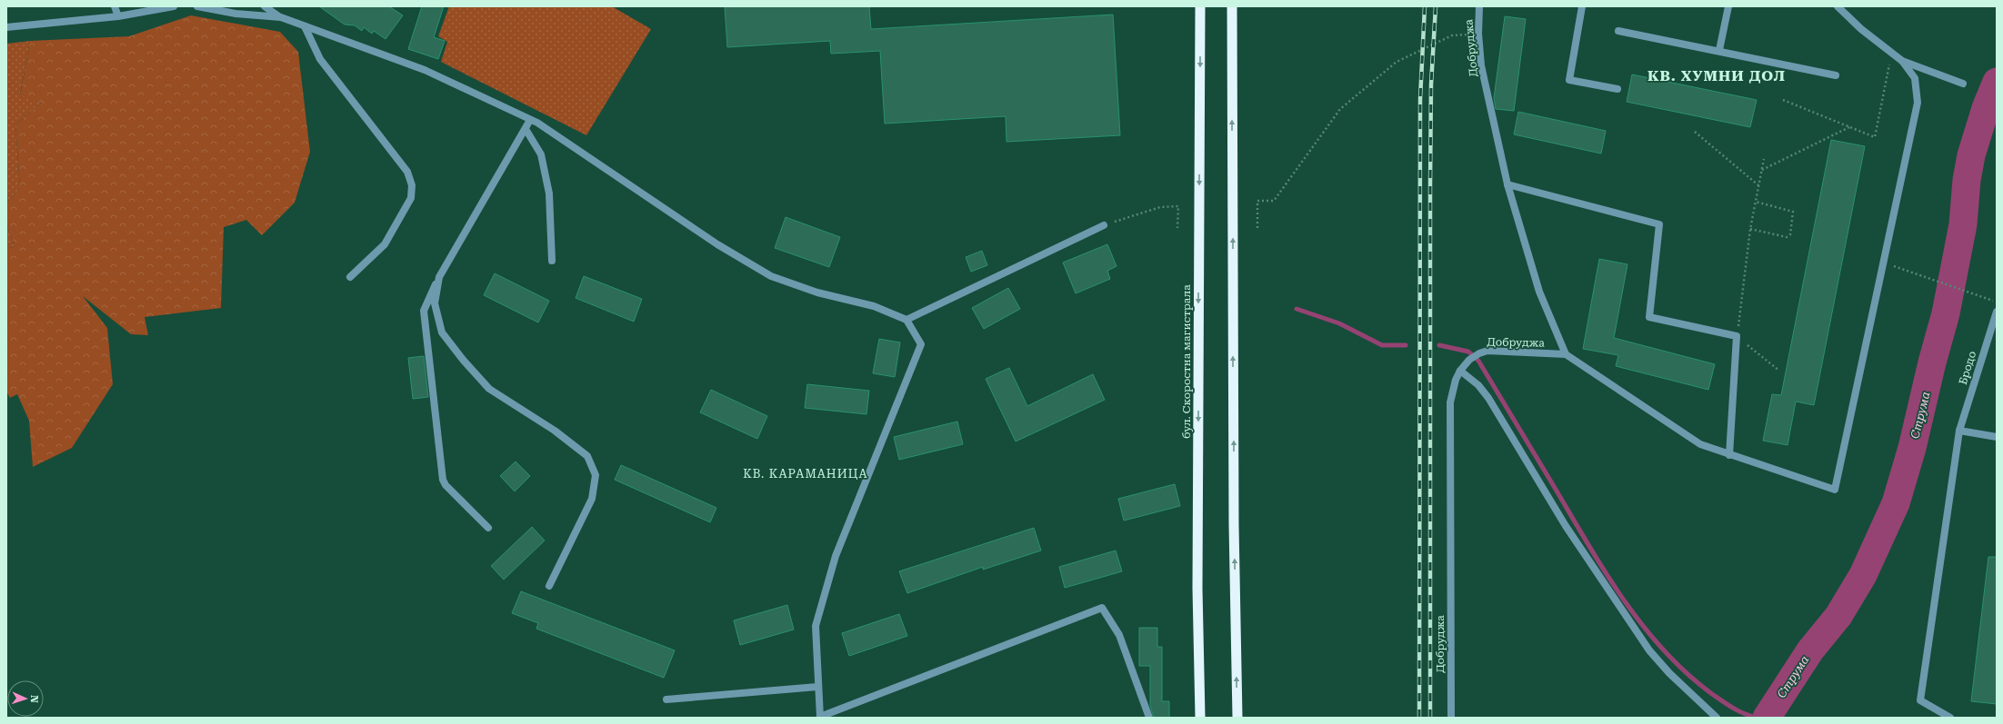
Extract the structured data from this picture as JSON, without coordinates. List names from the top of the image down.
{
  "streets": {
    "highway": ["бул. Скоростна магистрала"],
    "street": ["Добруджа", "Бродо"]
  },
  "districts": ["КВ. ХУМНИ ДОЛ", "КВ. КАРАМАНИЦА"],
  "water": ["Струма"],
  "north": "right"
}
